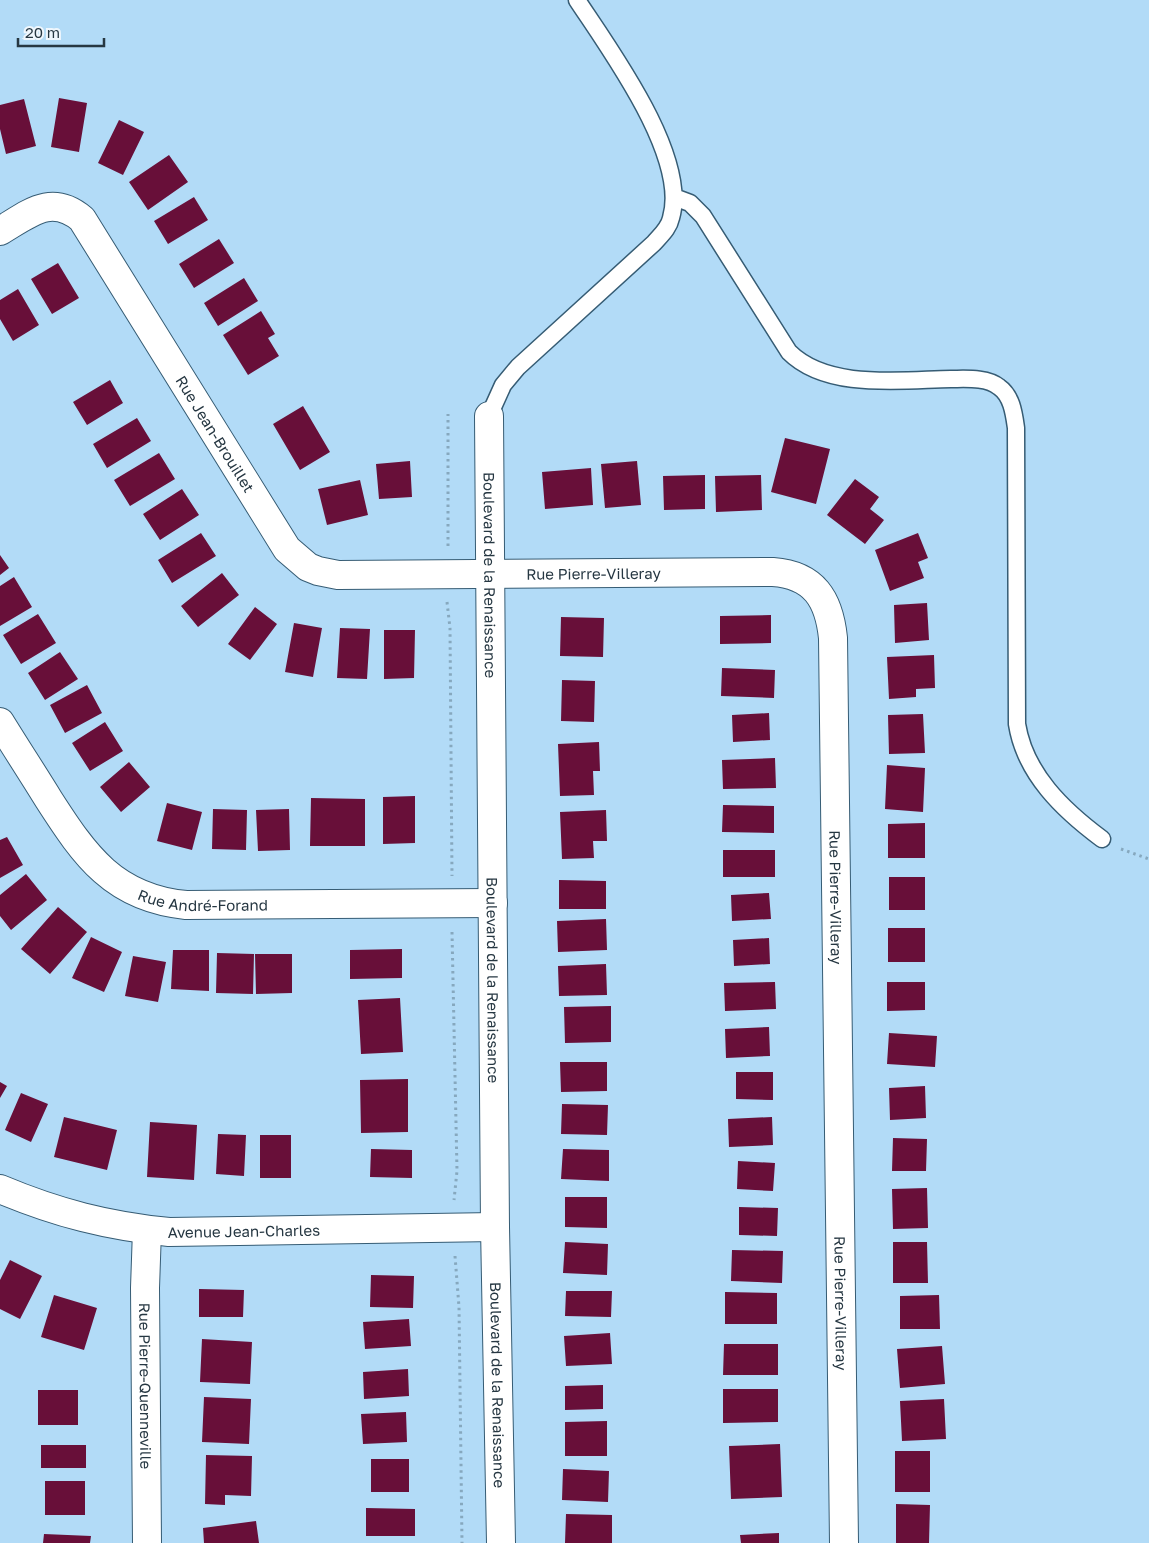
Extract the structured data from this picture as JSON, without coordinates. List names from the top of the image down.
{
  "streets": {
    "street": [
      "Rue Jean-Brouillet",
      "Rue Pierre-Villeray",
      "Boulevard de la Renaissance",
      "Rue André-Forand",
      "Avenue Jean-Charles",
      "Rue Pierre-Quenneville"
    ]
  },
  "crossings": [
    ["Rue Jean-Brouillet", "Rue Pierre-Villeray"],
    ["Rue Jean-Brouillet", "Boulevard de la Renaissance"],
    ["Rue Pierre-Villeray", "Boulevard de la Renaissance"],
    ["Boulevard de la Renaissance", "Rue André-Forand"],
    ["Boulevard de la Renaissance", "Avenue Jean-Charles"],
    ["Avenue Jean-Charles", "Rue Pierre-Quenneville"]
  ],
  "scale_bar": "20 m"
}
